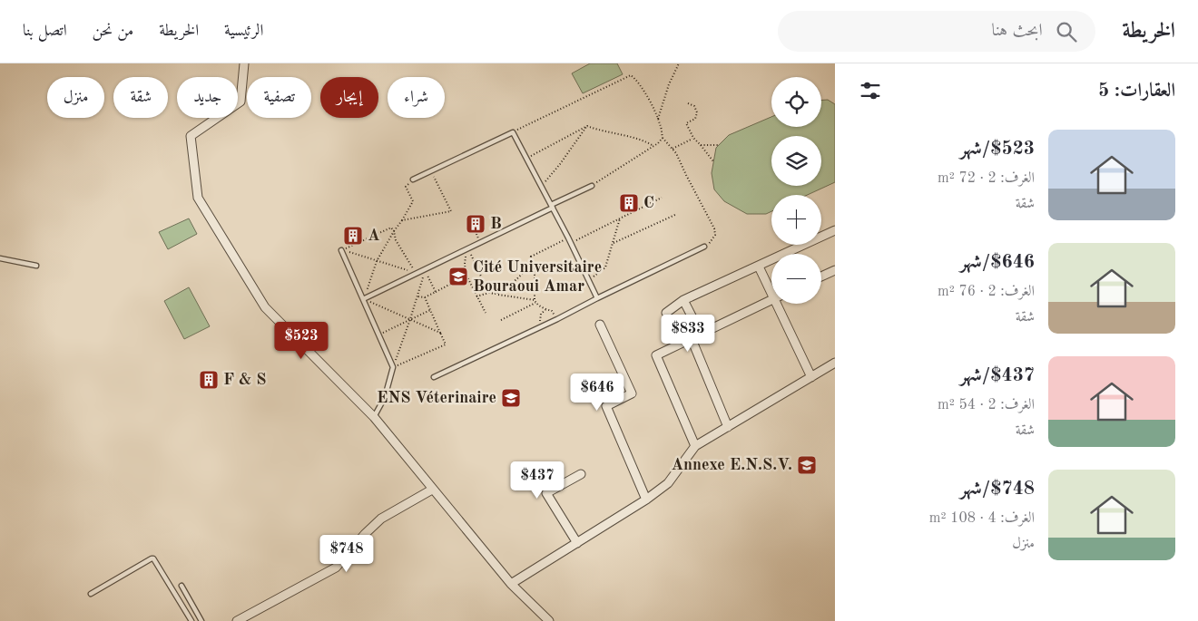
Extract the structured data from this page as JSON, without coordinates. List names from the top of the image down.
{
  "places": {
    "building": [
      "C",
      "B",
      "A",
      "F & S"
    ],
    "school or university": ["Cité Universitaire Bouraoui Amar", "ENS Véterinaire", "Annexe E.N.S.V."]
  },
  "page": {
    "header": "الخريطة",
    "search": "ابحث هنا",
    "nav": [
      "الرئيسية",
      "الخريطة",
      "من نحن",
      "اتصل بنا"
    ],
    "heading": "العقارات: 5",
    "map_buttons": ["+", "−"],
    "chip": [
      "شراء",
      "إيجار",
      "تصفية",
      "جديد",
      "شقة",
      "منزل"
    ],
    "list": [
      {
        "name": "$523/شهر",
        "note": "الغرف: 2 · 72 m² · شقة"
      },
      {
        "name": "$646/شهر",
        "note": "الغرف: 2 · 76 m² · شقة"
      },
      {
        "name": "$437/شهر",
        "note": "الغرف: 2 · 54 m² · شقة"
      },
      {
        "name": "$748/شهر",
        "note": "الغرف: 4 · 108 m² · منزل"
      }
    ],
    "price": [
      "$833",
      "$523",
      "$646",
      "$437",
      "$748"
    ]
  }
}
